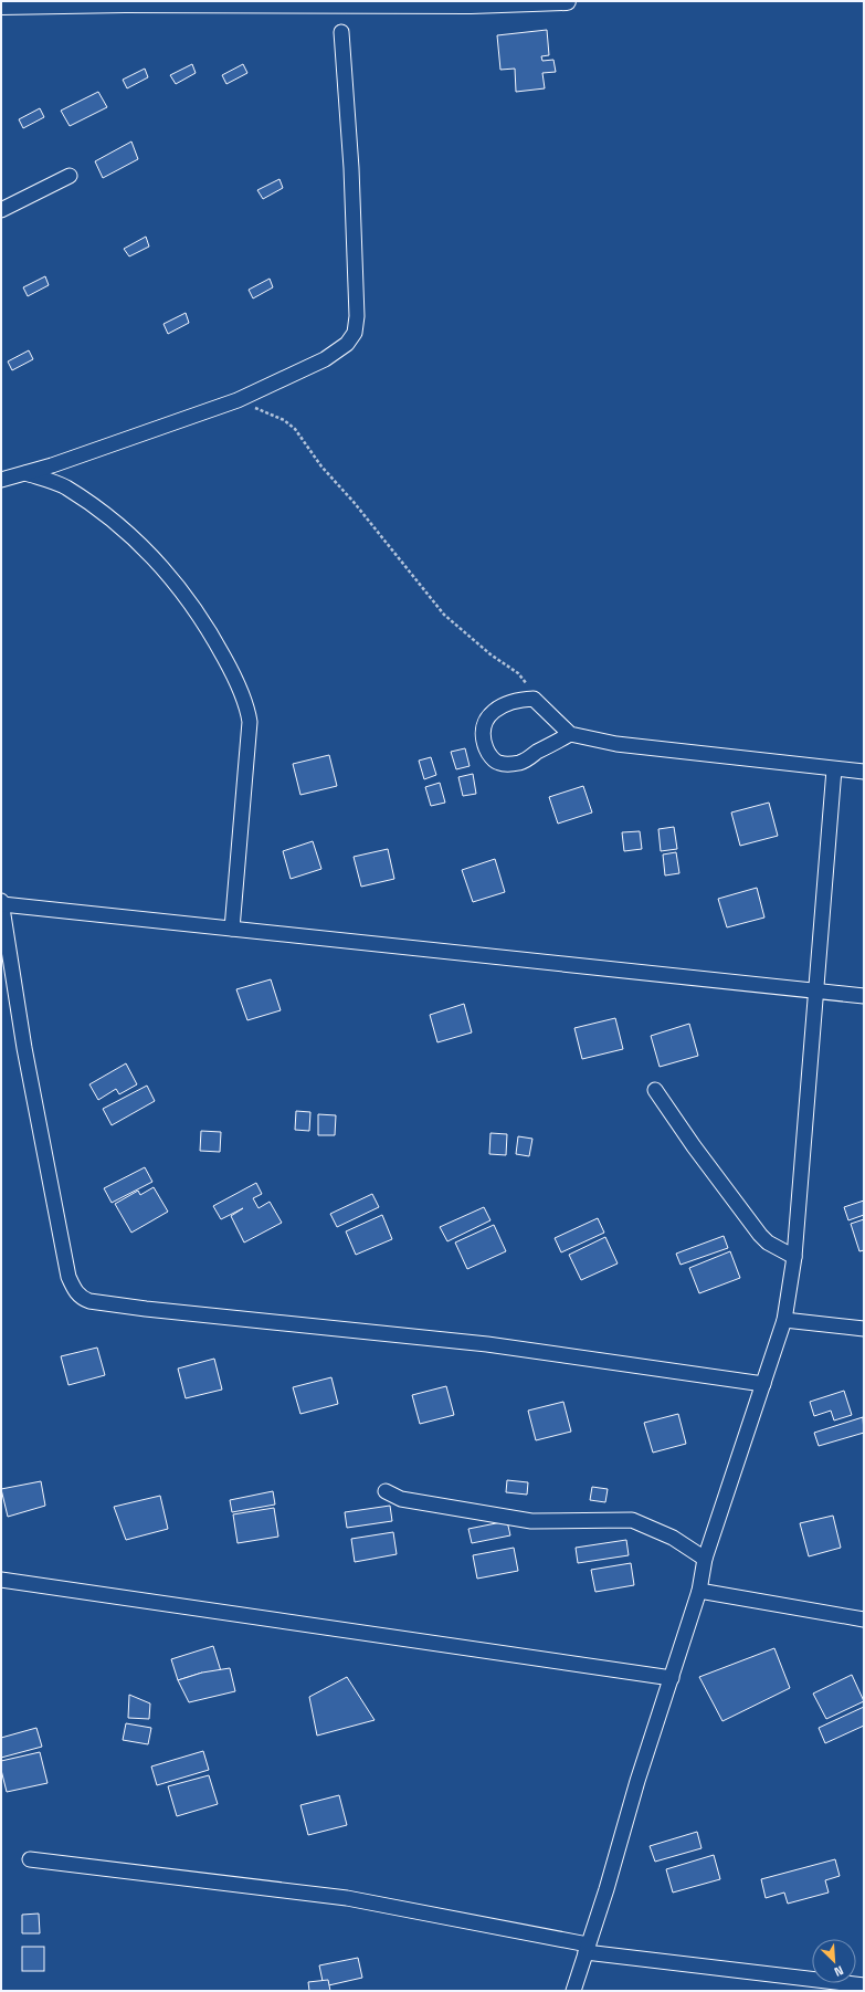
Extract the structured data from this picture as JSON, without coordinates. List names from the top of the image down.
{
  "north": "bottom right"
}
